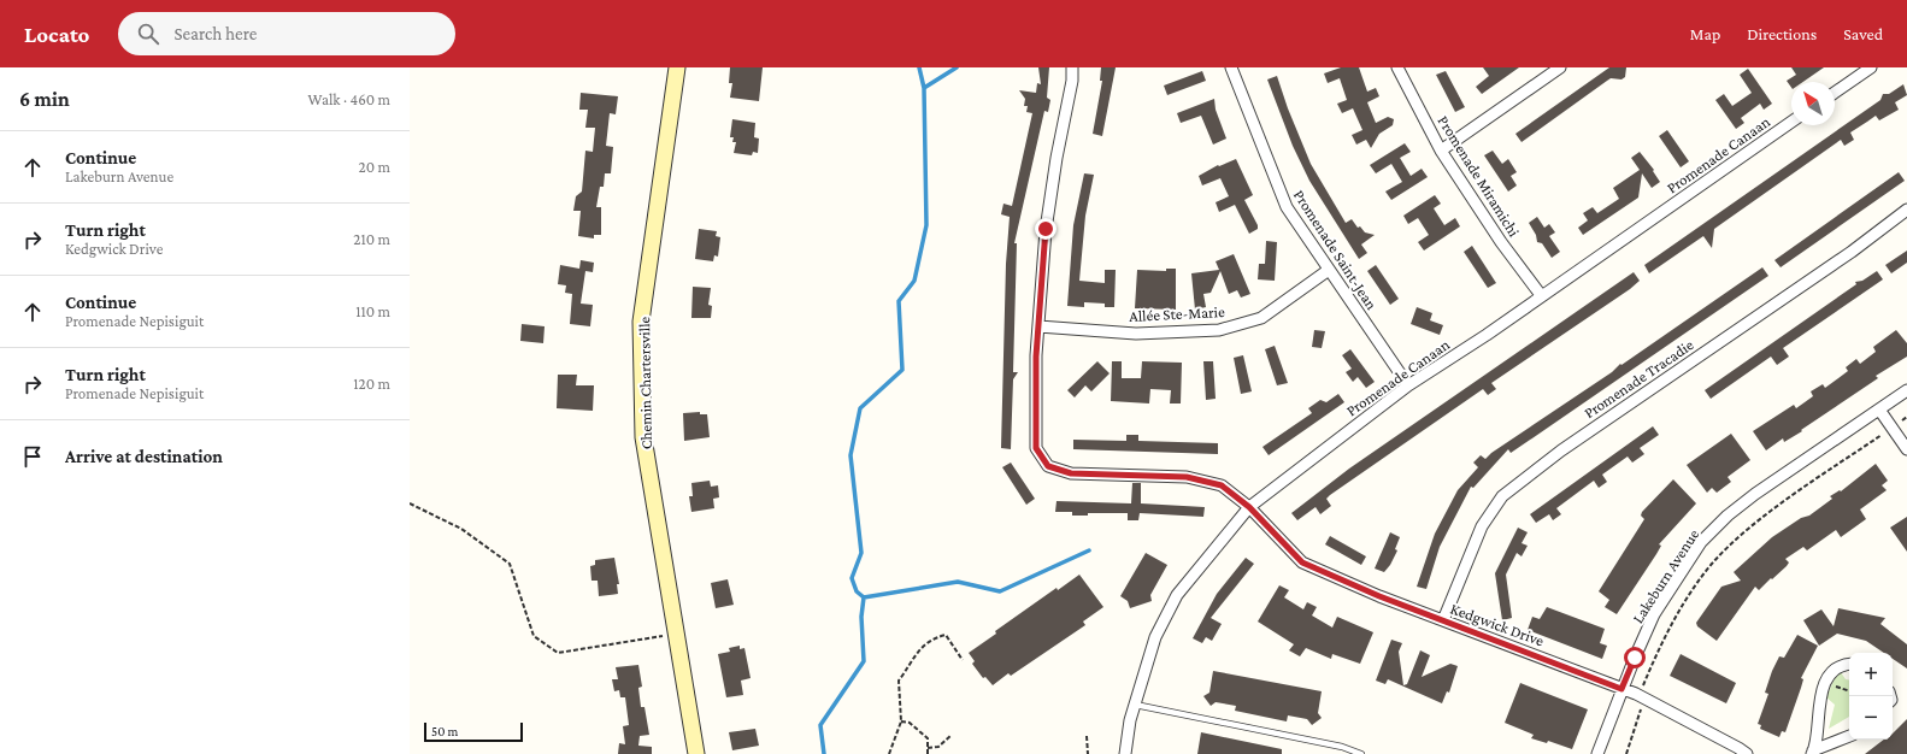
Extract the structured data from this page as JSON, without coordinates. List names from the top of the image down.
{
  "streets": {
    "street": [
      "Promenade Canaan",
      "Promenade Miramichi",
      "Promenade Saint-Jean",
      "Allée Ste-Marie",
      "Promenade Tracadie",
      "Chemin Chartersville",
      "Lakeburn Avenue",
      "Kedgwick Drive"
    ]
  },
  "crossings": [
    ["Promenade Canaan", "Promenade Miramichi"],
    ["Promenade Canaan", "Promenade Saint-Jean"],
    ["Promenade Canaan", "Kedgwick Drive"],
    ["Promenade Saint-Jean", "Allée Ste-Marie"],
    ["Allée Ste-Marie", "Kedgwick Drive"],
    ["Promenade Tracadie", "Kedgwick Drive"],
    ["Lakeburn Avenue", "Kedgwick Drive"]
  ],
  "scale_bar": "50 m",
  "north": "top left",
  "page": {
    "header": "Locato",
    "search": "Search here",
    "nav": ["Map", "Directions", "Saved"],
    "heading": ["6 min", "Walk · 460 m"],
    "list": [
      ["Continue", "Lakeburn Avenue", "20 m"],
      ["Turn right", "Kedgwick Drive", "210 m"],
      ["Continue", "Promenade Nepisiguit", "110 m"],
      ["Turn right", "Promenade Nepisiguit", "120 m"],
      "Arrive at destination"
    ],
    "map_buttons": ["+", "−"],
    "scale": "50 m"
  }
}
